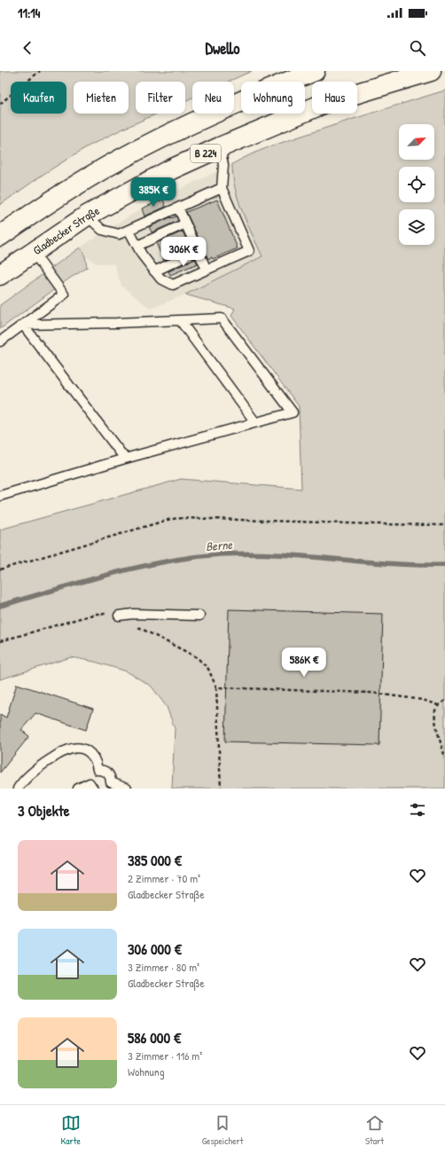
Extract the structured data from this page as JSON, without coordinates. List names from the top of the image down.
{
  "streets": {
    "main road": ["B 224", "Gladbecker Straße"]
  },
  "water": ["Berne"],
  "north": "top right",
  "page": {
    "status": "11:14",
    "header": "Dwello",
    "chip": [
      "Kaufen",
      "Mieten",
      "Filter",
      "Neu",
      "Wohnung",
      "Haus"
    ],
    "price": ["385K €", "306K €", "586K €"],
    "heading": "3 Objekte",
    "list": [
      {
        "name": "385 000 €",
        "note": "2 Zimmer · 70 m² · Gladbecker Straße"
      },
      {
        "name": "306 000 €",
        "note": "3 Zimmer · 80 m² · Gladbecker Straße"
      },
      {
        "name": "586 000 €",
        "note": "3 Zimmer · 116 m² · Wohnung"
      }
    ],
    "tabs": ["Karte", "Gespeichert", "Start"]
  }
}
